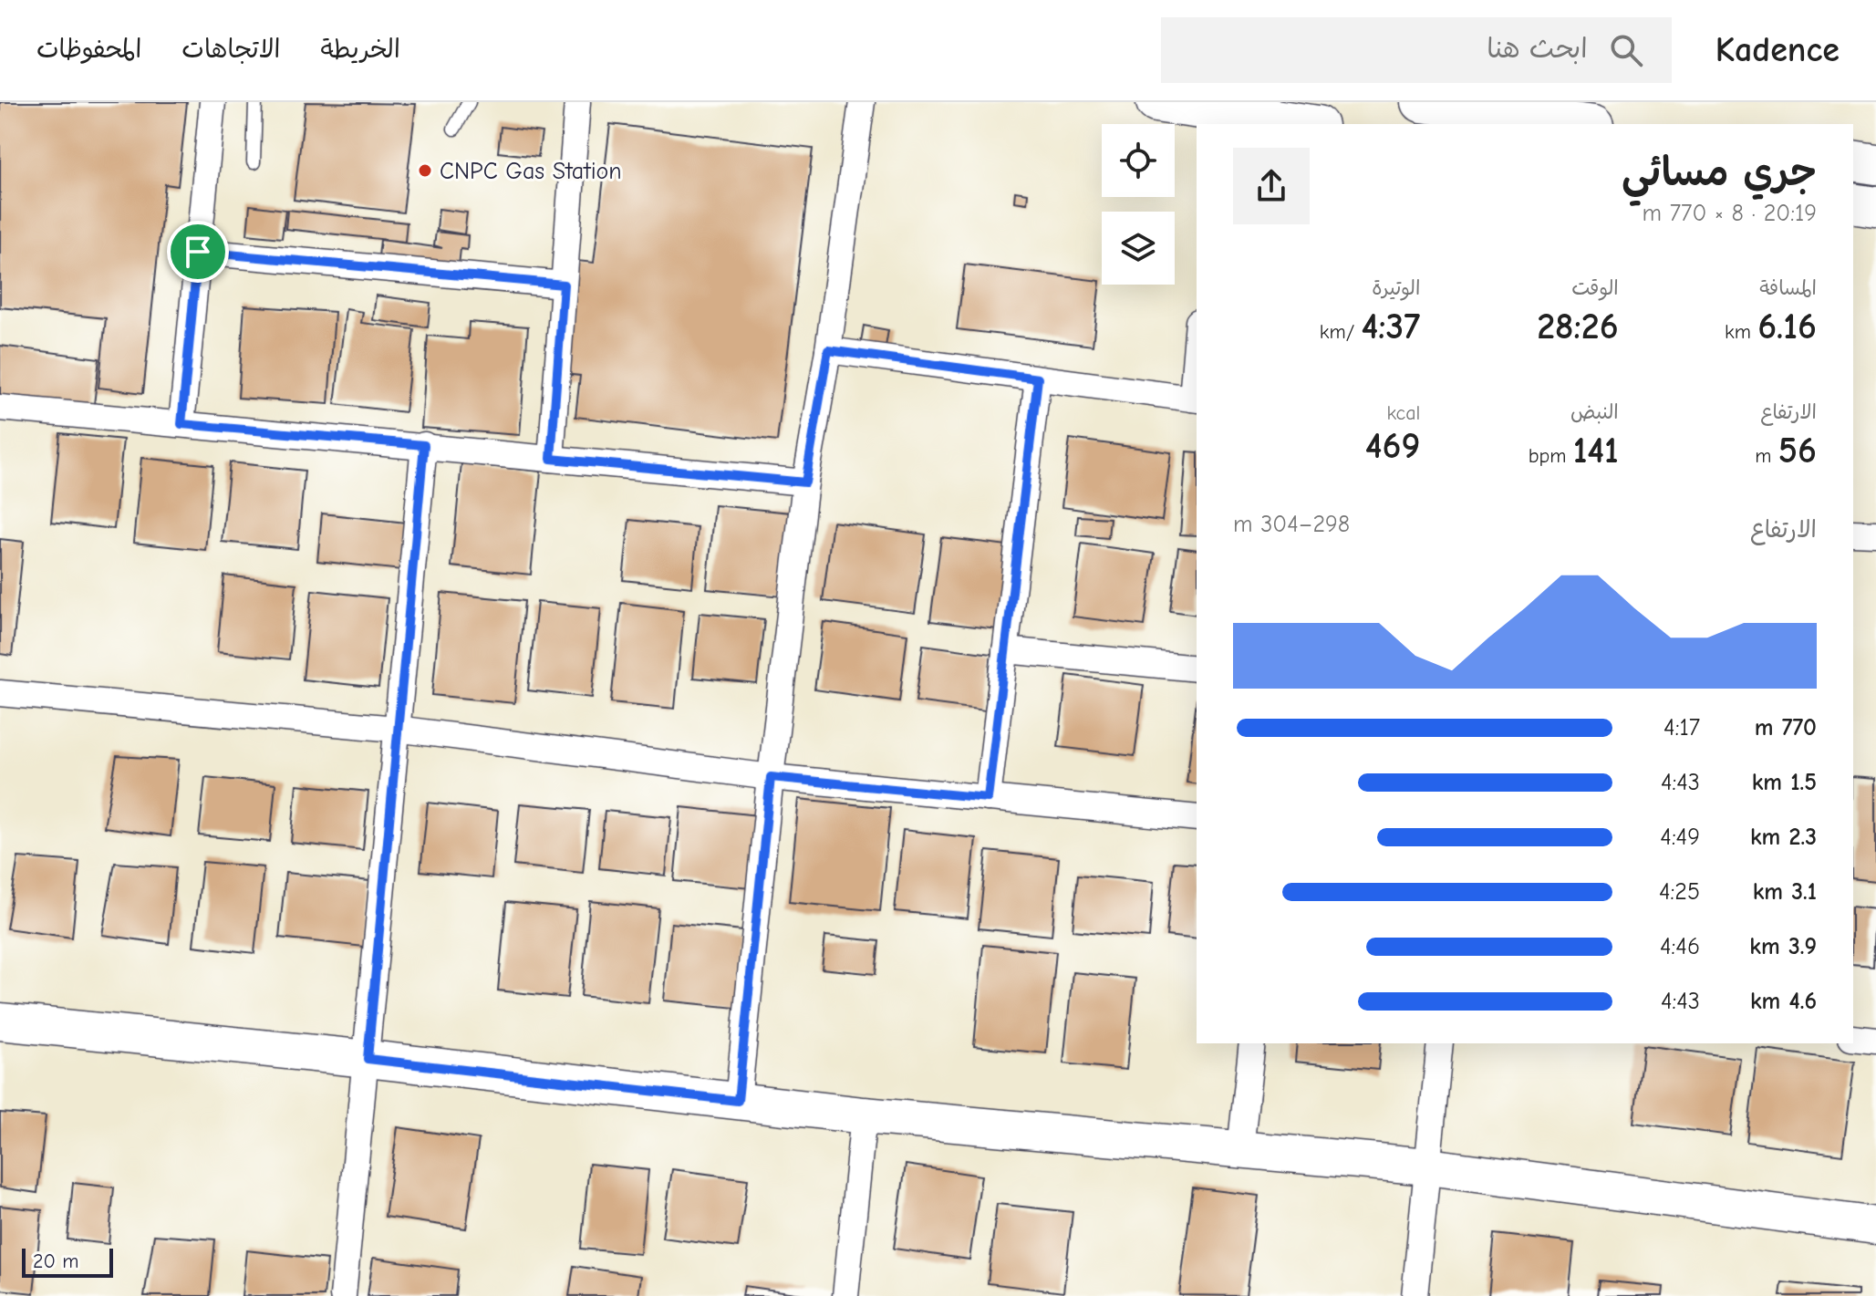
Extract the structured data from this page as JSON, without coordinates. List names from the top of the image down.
{
  "places": ["CNPC Gas Station"],
  "scale_bar": "20 m",
  "page": {
    "header": "Kadence",
    "search": "ابحث هنا",
    "nav": ["الخريطة", "الاتجاهات", "المحفوظات"],
    "heading": ["جري مسائي", "20:19 · 8 × 770 m"],
    "stats": [
      ["المسافة", "6.16 km"],
      ["الوقت", "28:26"],
      ["الوتيرة", "4:37 /km"],
      ["الارتفاع", "56 m"],
      ["النبض", "141 bpm"],
      ["kcal", "469"]
    ],
    "chart": ["الارتفاع", "298–304 m"],
    "list": [
      {
        "name": "770 m",
        "note": "4:17"
      },
      {
        "name": "1.5 km",
        "note": "4:43"
      },
      {
        "name": "2.3 km",
        "note": "4:49"
      },
      {
        "name": "3.1 km",
        "note": "4:25"
      },
      {
        "name": "3.9 km",
        "note": "4:46"
      },
      {
        "name": "4.6 km",
        "note": "4:43"
      }
    ],
    "scale": "20 m"
  }
}
